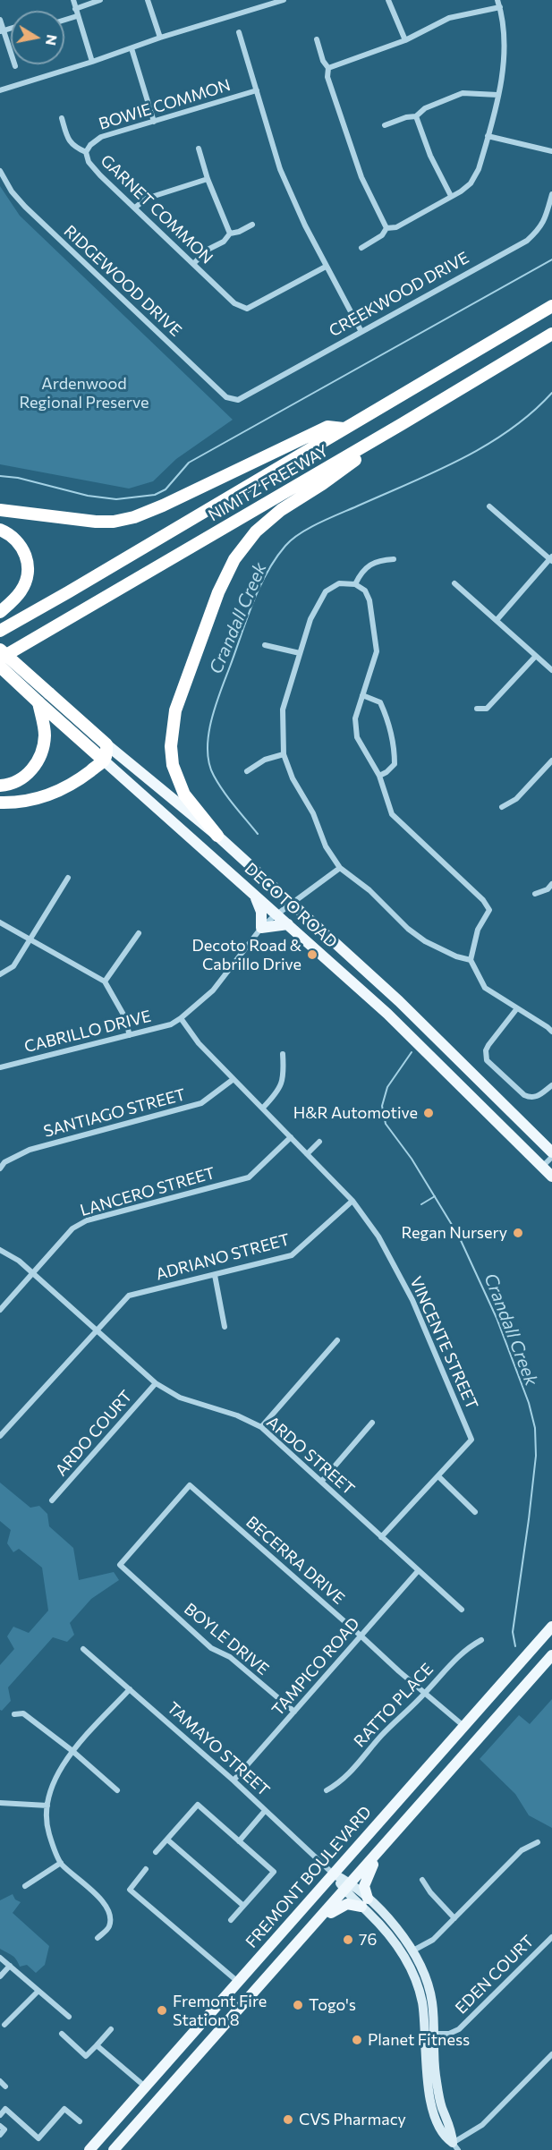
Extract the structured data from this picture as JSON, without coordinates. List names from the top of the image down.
{
  "streets": {
    "highway": ["NIMITZ FREEWAY", "DECOTO ROAD"],
    "main road": ["FREMONT BOULEVARD"],
    "street": [
      "BOWIE COMMON",
      "GARNET COMMON",
      "RIDGEWOOD DRIVE",
      "CREEKWOOD DRIVE",
      "CABRILLO DRIVE",
      "SANTIAGO STREET",
      "LANCERO STREET",
      "ADRIANO STREET",
      "VINCENTE STREET",
      "ARDO COURT",
      "ARDO STREET",
      "BECERRA DRIVE",
      "BOYLE DRIVE",
      "TAMPICO ROAD",
      "RATTO PLACE",
      "TAMAYO STREET",
      "EDEN COURT"
    ]
  },
  "crossings": [
    ["BOWIE COMMON", "GARNET COMMON"],
    ["RIDGEWOOD DRIVE", "CREEKWOOD DRIVE"],
    ["DECOTO ROAD", "CABRILLO DRIVE"],
    ["CABRILLO DRIVE", "VINCENTE STREET"],
    ["SANTIAGO STREET", "VINCENTE STREET"],
    ["LANCERO STREET", "VINCENTE STREET"],
    ["LANCERO STREET", "ARDO STREET"],
    ["ADRIANO STREET", "VINCENTE STREET"],
    ["ADRIANO STREET", "ARDO STREET"],
    ["VINCENTE STREET", "ARDO STREET"],
    ["ARDO COURT", "ARDO STREET"],
    ["ARDO STREET", "TAMPICO ROAD"],
    ["BECERRA DRIVE", "BOYLE DRIVE"],
    ["BECERRA DRIVE", "TAMPICO ROAD"],
    ["BECERRA DRIVE", "RATTO PLACE"],
    ["BECERRA DRIVE", "FREMONT BOULEVARD"],
    ["BOYLE DRIVE", "TAMPICO ROAD"],
    ["TAMPICO ROAD", "TAMAYO STREET"],
    ["TAMAYO STREET", "FREMONT BOULEVARD"],
    ["TAMAYO STREET", "EDEN COURT"]
  ],
  "water": ["Crandall Creek"],
  "parks": ["Ardenwood Regional Preserve"],
  "places": [
    "Decoto Road & Cabrillo Drive",
    "H&R Automotive",
    "Regan Nursery",
    "76",
    "Togo's",
    "Fremont Fire Station 8",
    "Planet Fitness",
    "CVS Pharmacy"
  ],
  "north": "right"
}
